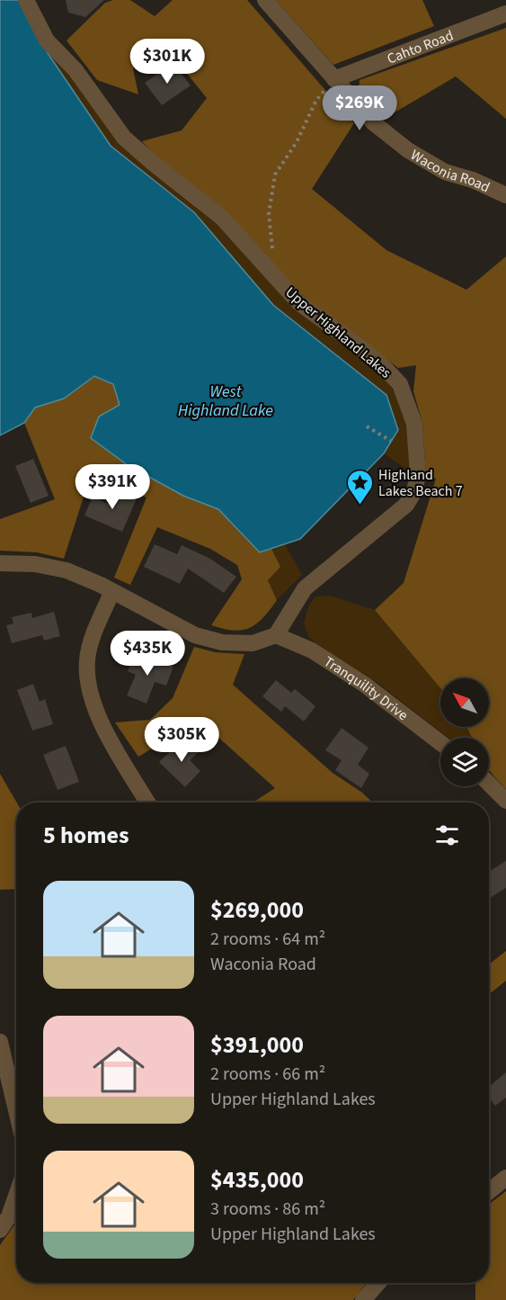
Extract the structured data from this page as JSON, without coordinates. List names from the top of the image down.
{
  "streets": {
    "street": [
      "Cahto Road",
      "Waconia Road",
      "Upper Highland Lakes",
      "Tranquility Drive"
    ]
  },
  "crossings": [
    ["Cahto Road", "Waconia Road"],
    ["Upper Highland Lakes", "Tranquility Drive"]
  ],
  "water": ["West Highland Lake"],
  "places": {
    "place": ["Highland Lakes Beach 7"]
  },
  "north": "top left",
  "page": {
    "price": [
      "$301K",
      "$269K",
      "$391K",
      "$435K",
      "$305K"
    ],
    "heading": "5 homes",
    "list": [
      {
        "name": "$269,000",
        "note": "2 rooms · 64 m² · Waconia Road"
      },
      {
        "name": "$391,000",
        "note": "2 rooms · 66 m² · Upper Highland Lakes"
      },
      {
        "name": "$435,000",
        "note": "3 rooms · 86 m² · Upper Highland Lakes"
      }
    ]
  }
}
